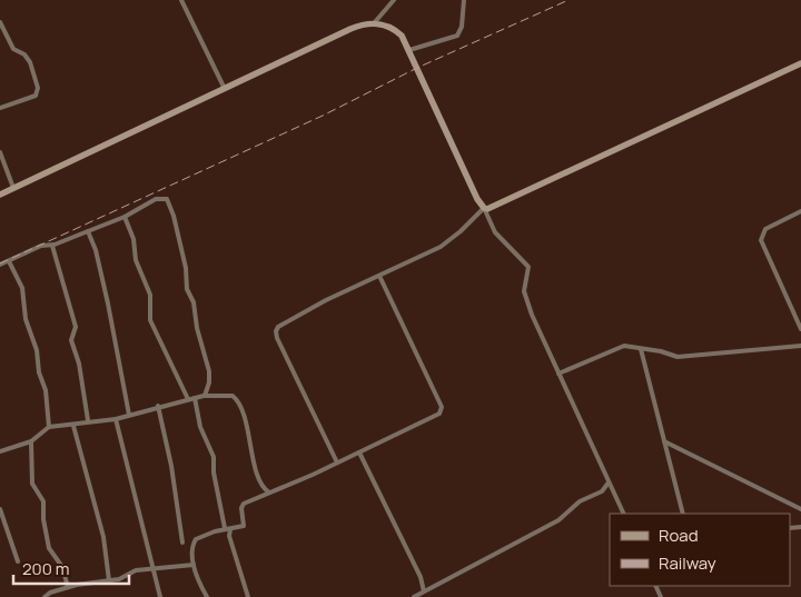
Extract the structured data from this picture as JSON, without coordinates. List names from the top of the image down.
{
  "legend": ["Road", "Railway"],
  "scale_bar": "200 m"
}
